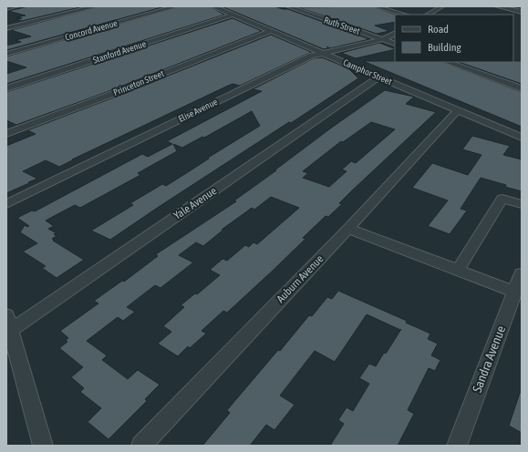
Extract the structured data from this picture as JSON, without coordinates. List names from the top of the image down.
{
  "streets": {
    "street": [
      "Ruth Street",
      "Concord Avenue",
      "Stanford Avenue",
      "Camphor Street",
      "Princeton Street",
      "Elise Avenue",
      "Yale Avenue",
      "Auburn Avenue",
      "Sandra Avenue"
    ]
  },
  "crossings": [
    ["Ruth Street", "Elise Avenue"],
    ["Stanford Avenue", "Camphor Street"],
    ["Camphor Street", "Princeton Street"],
    ["Camphor Street", "Elise Avenue"],
    ["Camphor Street", "Yale Avenue"],
    ["Camphor Street", "Auburn Avenue"]
  ],
  "legend": ["Road", "Building"]
}
